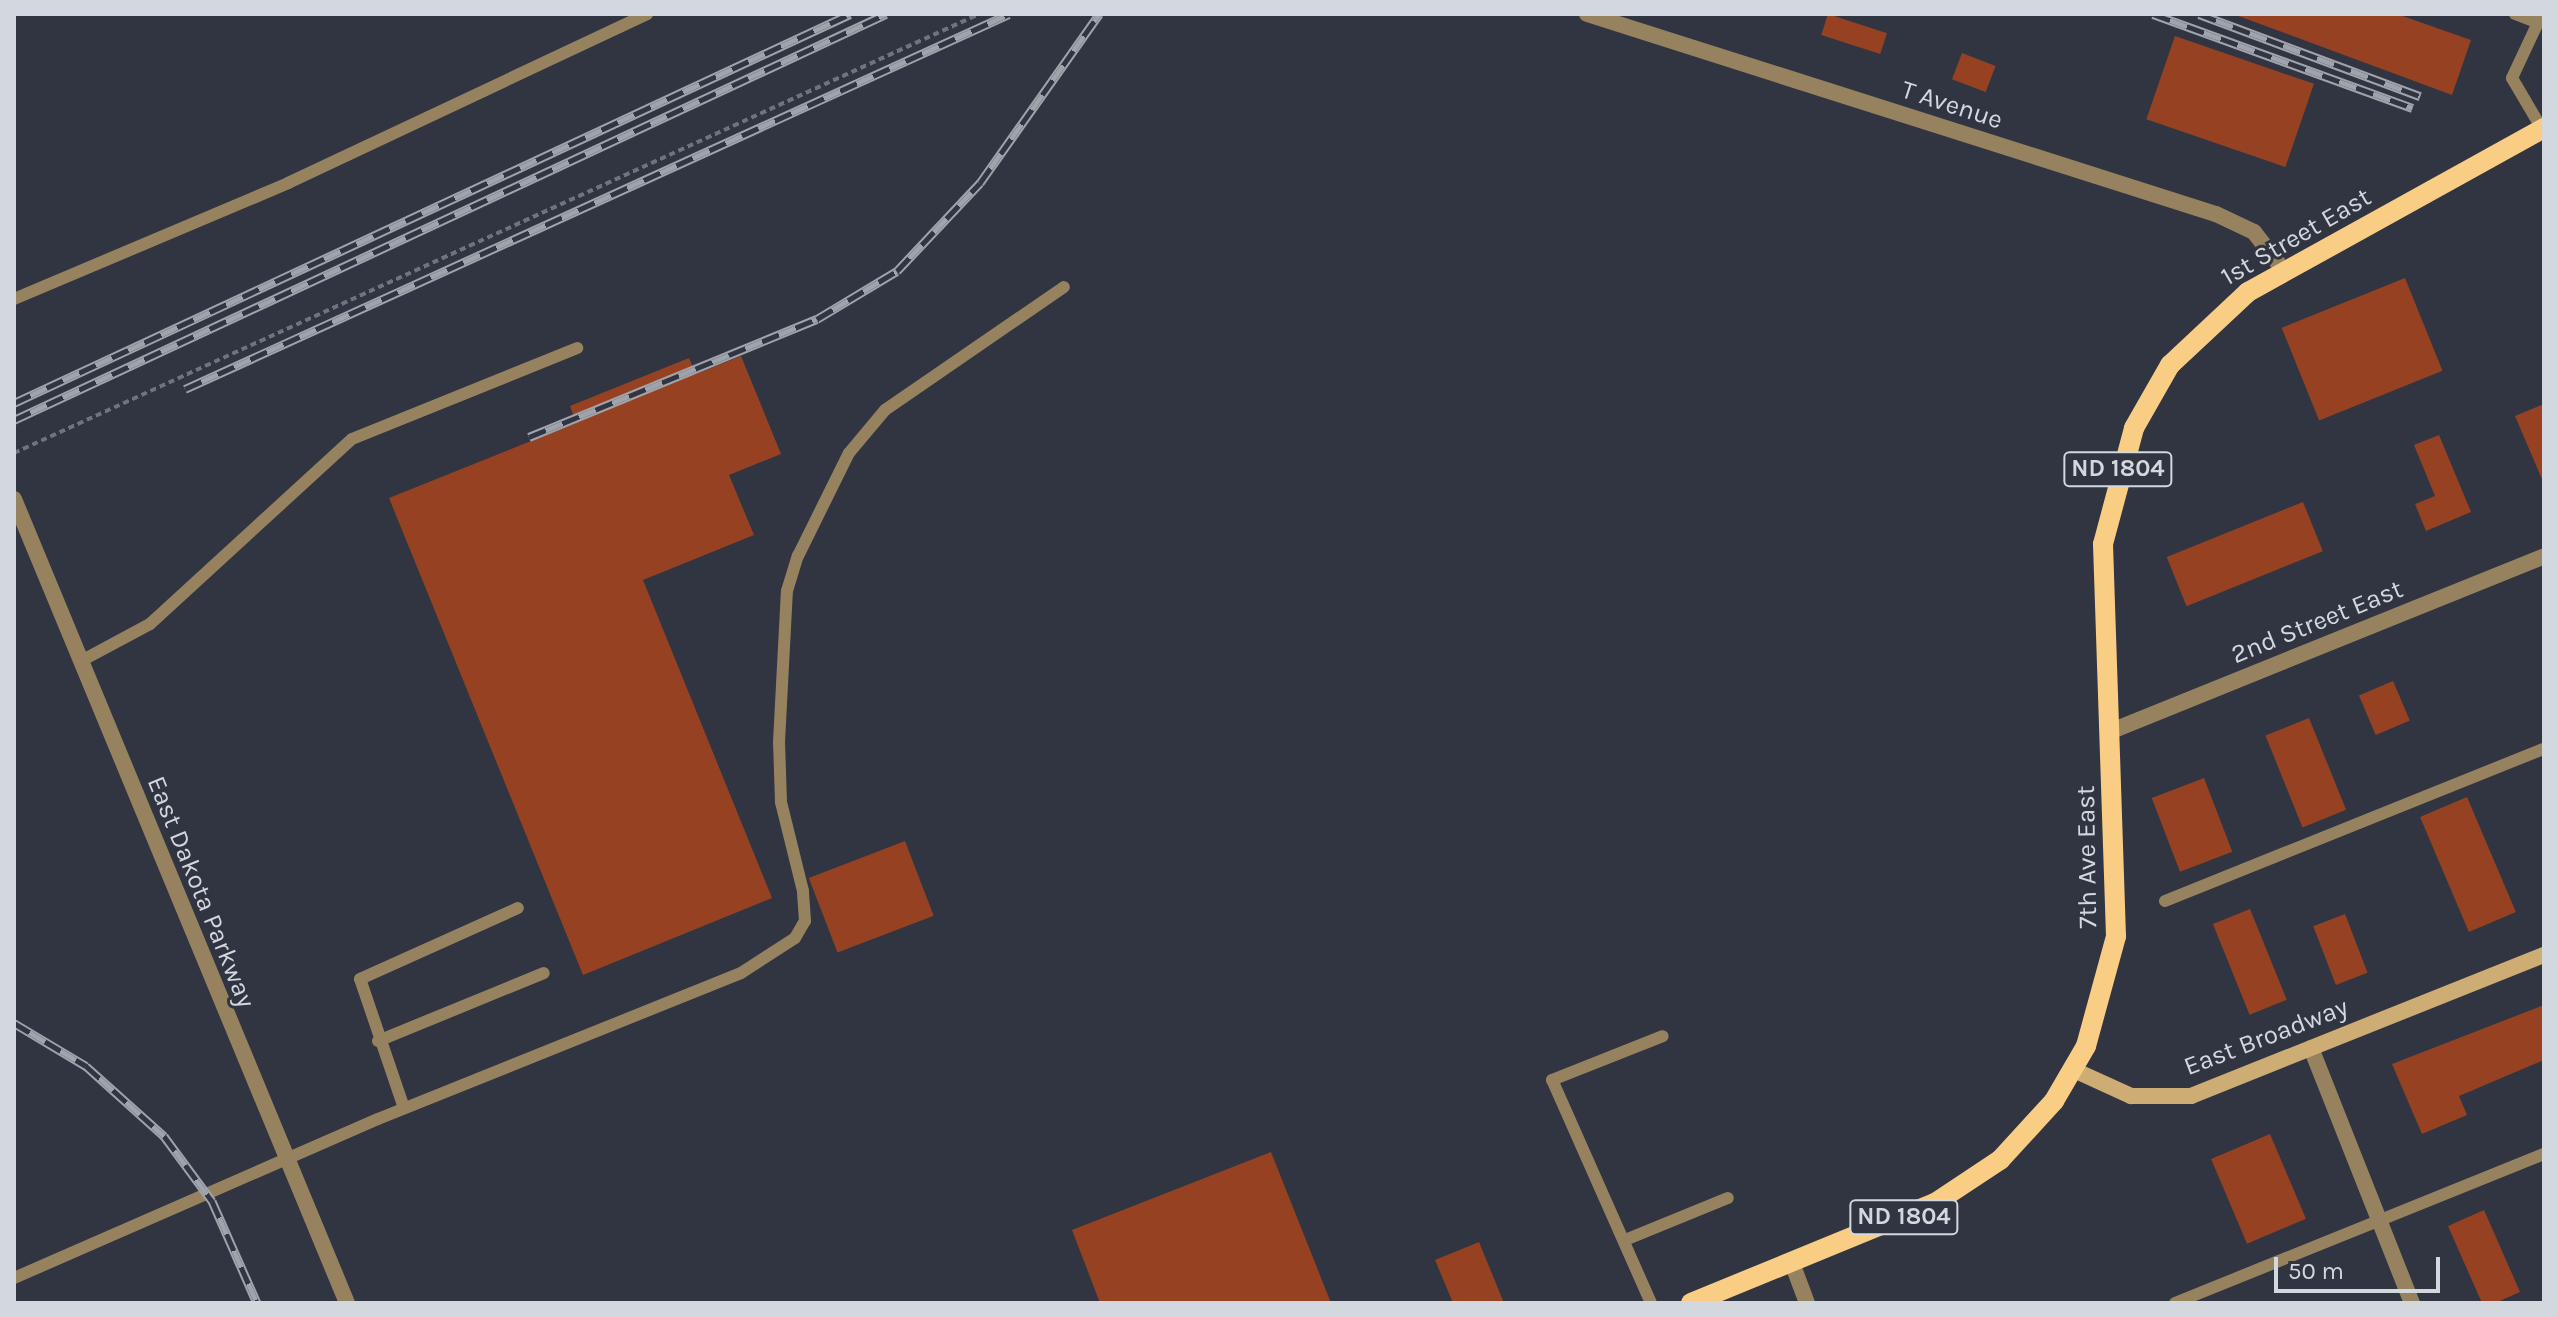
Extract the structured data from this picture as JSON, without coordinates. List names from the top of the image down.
{
  "streets": {
    "main road": [
      "1st Street East",
      "ND 1804",
      "7th Ave East",
      "East Broadway"
    ],
    "street": ["T Avenue", "2nd Street East", "East Dakota Parkway"]
  },
  "crossings": [
    ["T Avenue", "1st Street East"],
    ["1st Street East", "2nd Street East"],
    ["1st Street East", "7th Ave East"],
    ["ND 1804", "7th Ave East"],
    ["ND 1804", "East Broadway"],
    ["2nd Street East", "7th Ave East"],
    ["7th Ave East", "East Broadway"]
  ],
  "scale_bar": "50 m"
}
